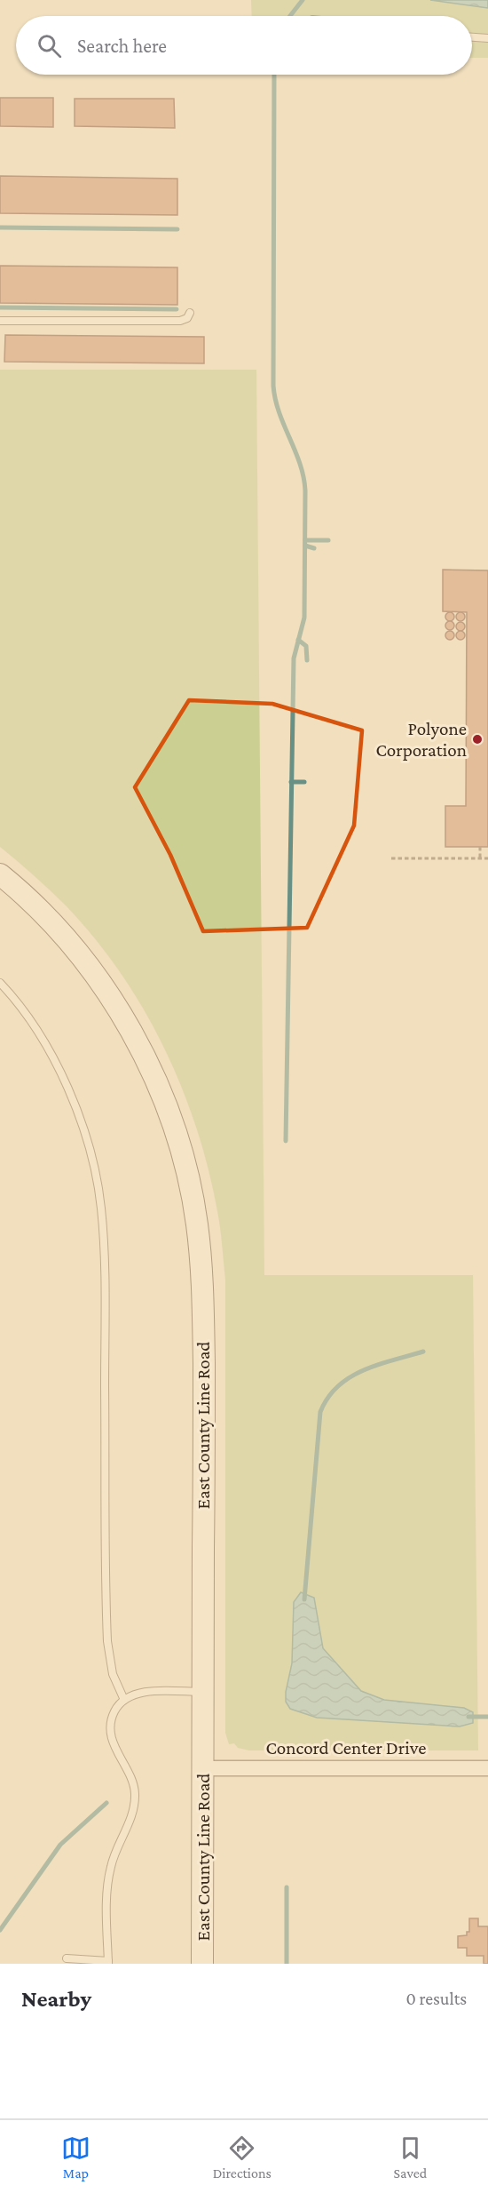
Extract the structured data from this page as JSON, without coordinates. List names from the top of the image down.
{
  "streets": {
    "main road": ["East County Line Road"],
    "street": ["Concord Center Drive"]
  },
  "crossings": [
    ["East County Line Road", "Concord Center Drive"]
  ],
  "places": ["Polyone Corporation"],
  "page": {
    "search": "Search here",
    "heading": ["Nearby", "0 results"],
    "nav": ["Map", "Directions", "Saved"]
  }
}
